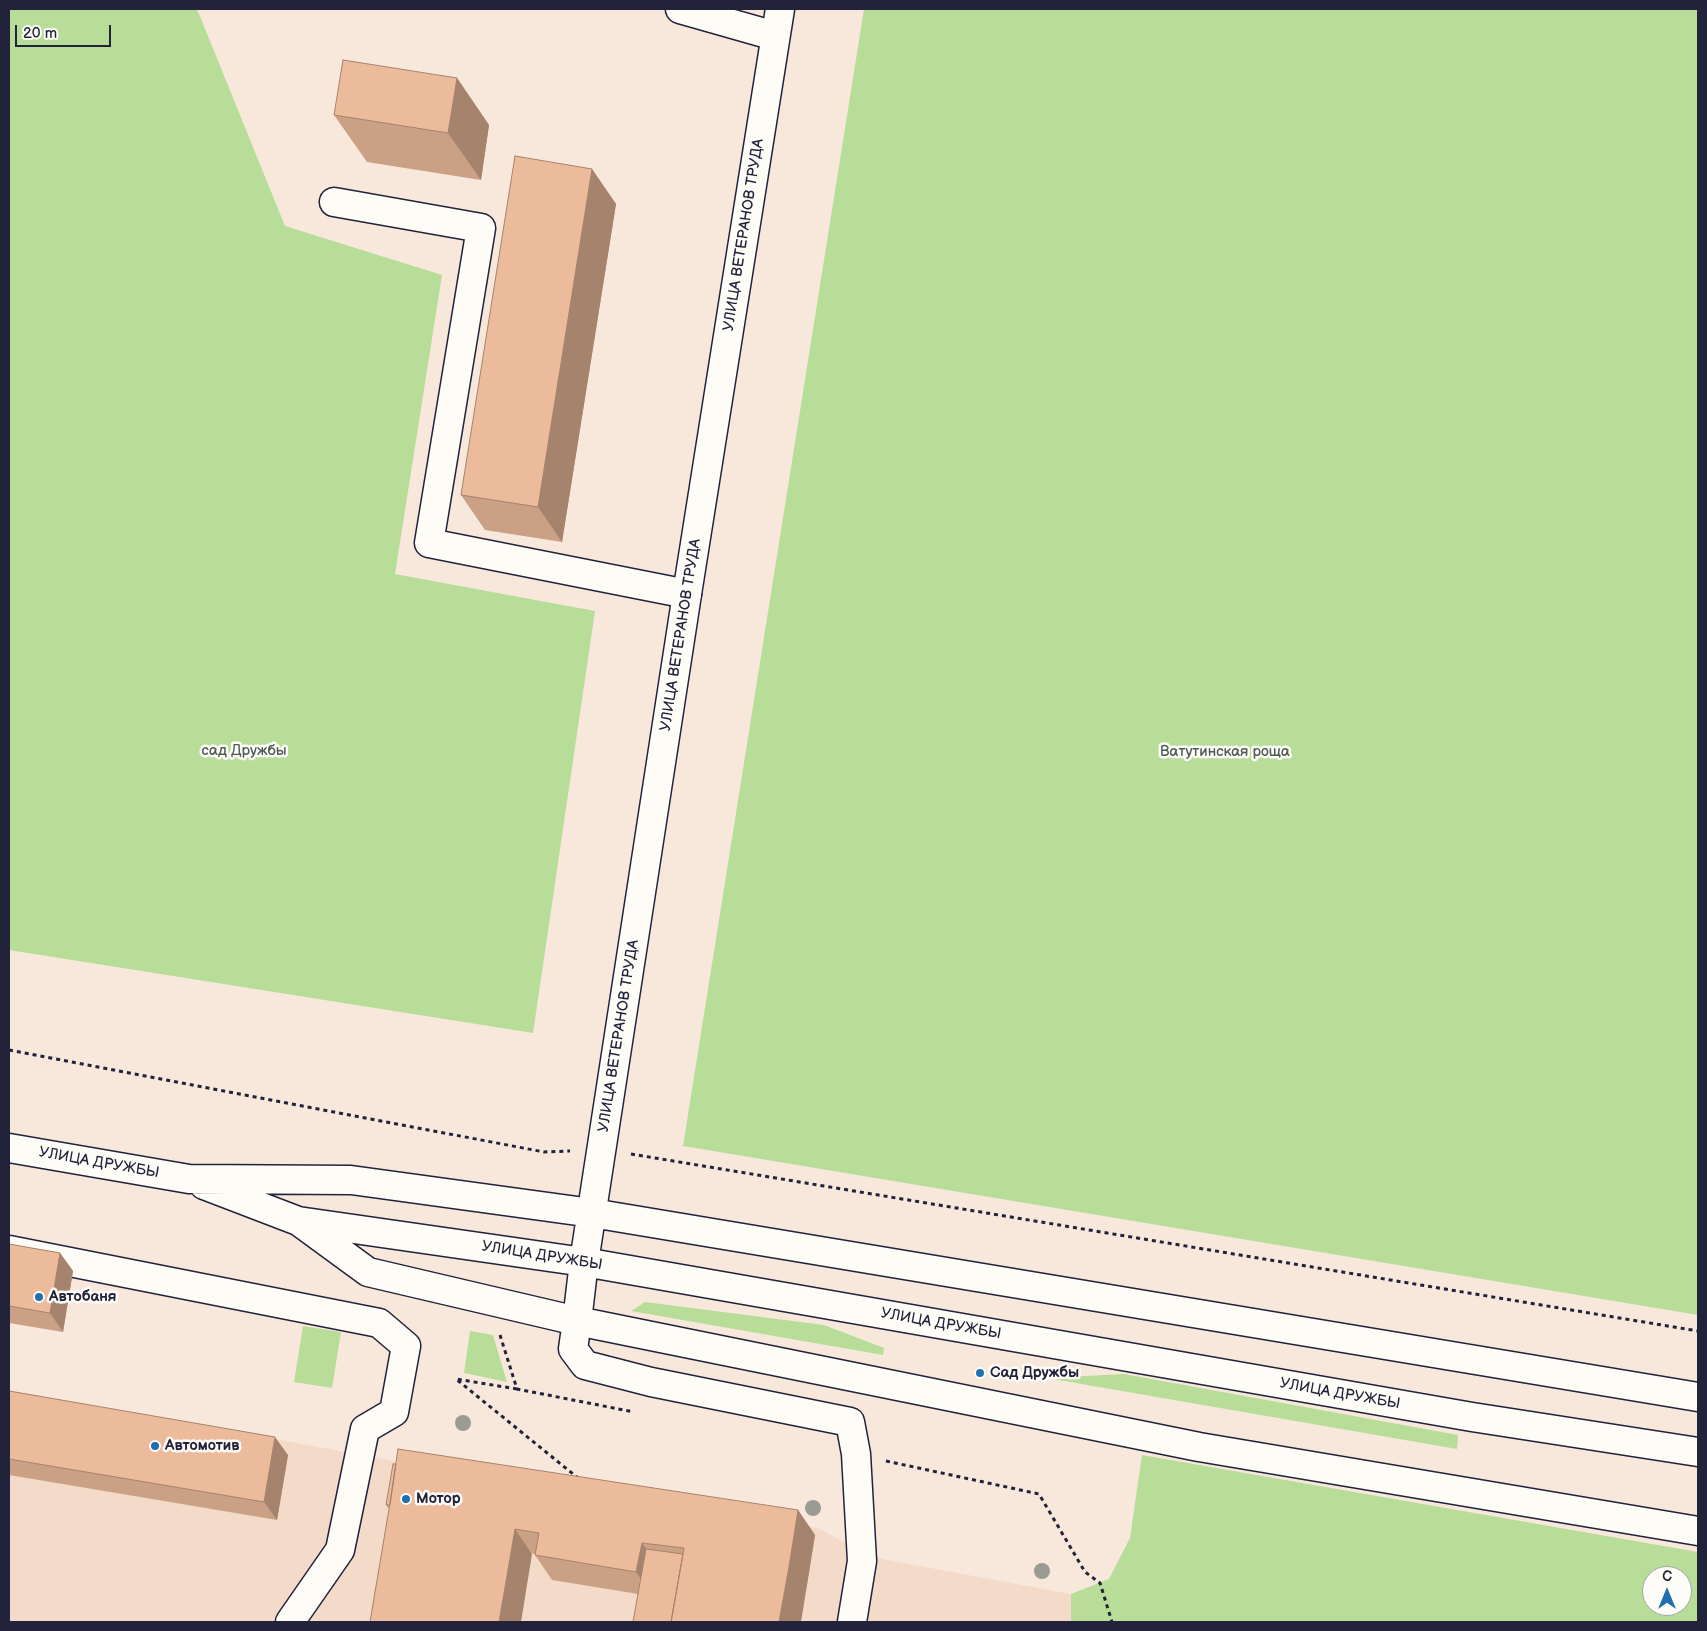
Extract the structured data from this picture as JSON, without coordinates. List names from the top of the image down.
{
  "streets": {
    "main road": ["УЛИЦА ВЕТЕРАНОВ ТРУДА", "УЛИЦА ДРУЖБЫ"]
  },
  "crossings": [
    ["УЛИЦА ВЕТЕРАНОВ ТРУДА", "УЛИЦА ДРУЖБЫ"]
  ],
  "parks": ["сад Дружбы", "Ватутинская роща"],
  "places": [
    "Автобаня",
    "Сад Дружбы",
    "Автомотив",
    "Мотор"
  ],
  "scale_bar": "20 m",
  "north": "top"
}
